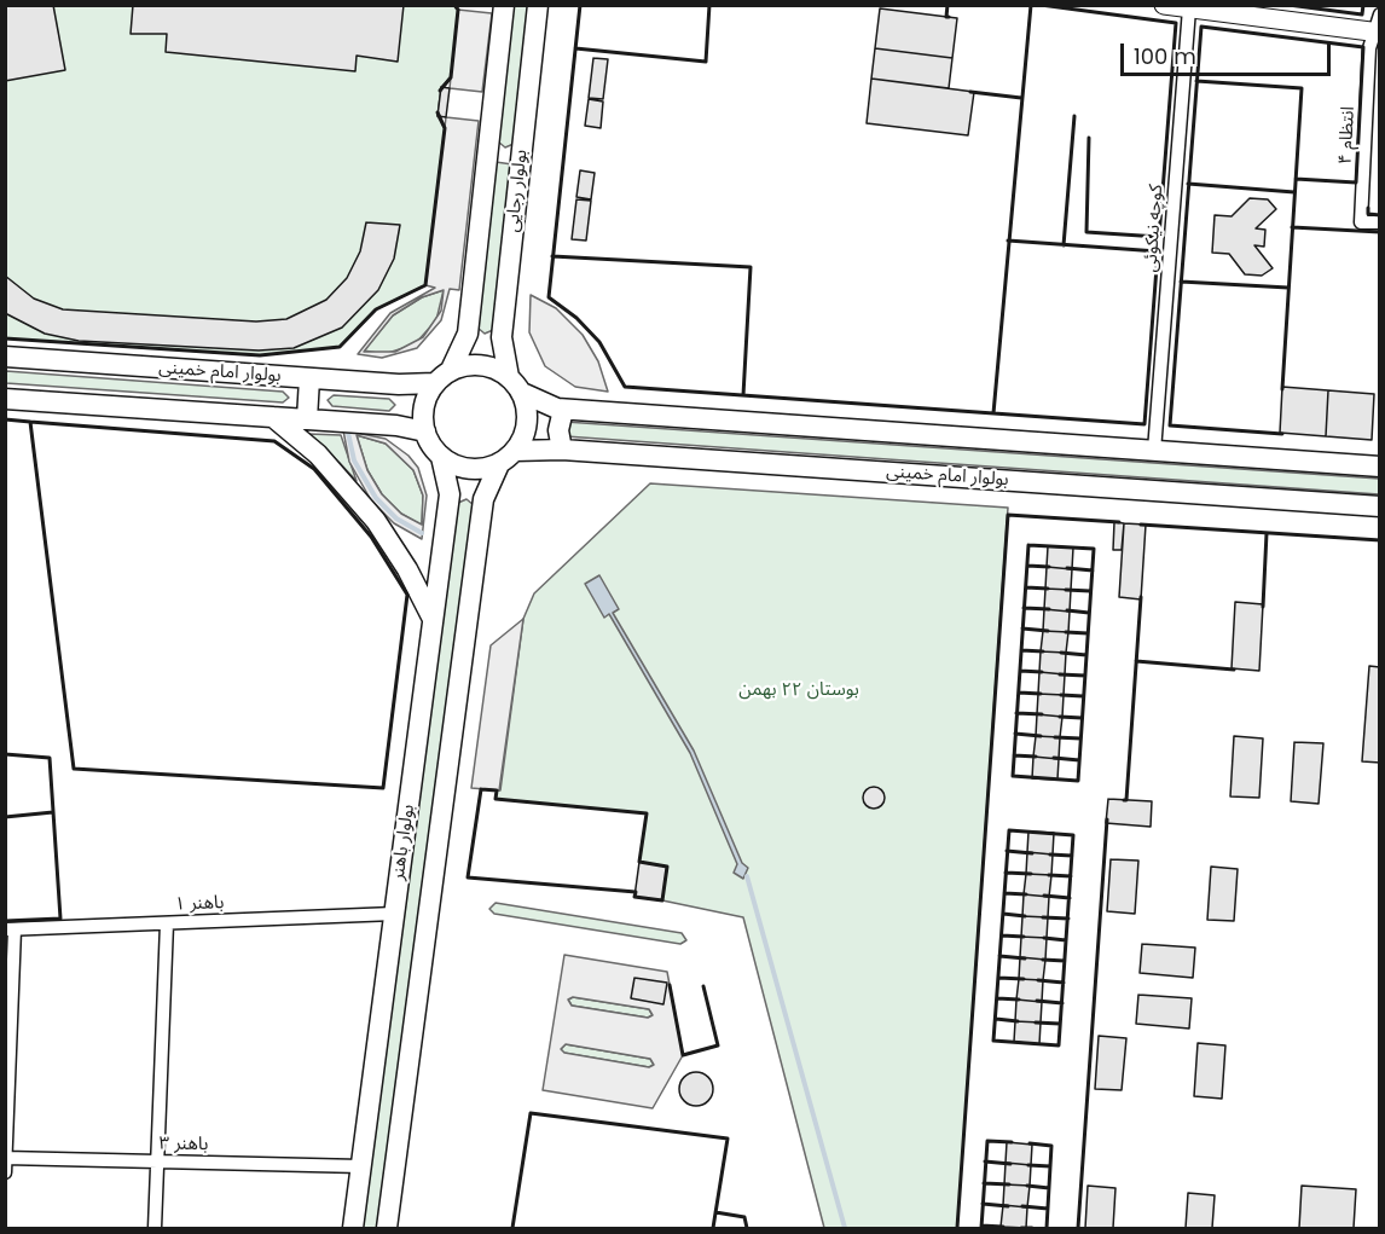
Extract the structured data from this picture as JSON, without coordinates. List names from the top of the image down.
{
  "streets": {
    "main road": ["بولوار رجایی", "بولوار امام خمینی", "بولوار باهنر"],
    "street": [
      "انتظام ۴",
      "کوچه نیکوئی",
      "باهنر ۱",
      "باهنر ۳"
    ]
  },
  "crossings": [
    ["بولوار رجایی", "بولوار امام خمینی"],
    ["بولوار رجایی", "بولوار باهنر"],
    ["بولوار امام خمینی", "بولوار باهنر"],
    ["بولوار باهنر", "باهنر ۱"],
    ["بولوار باهنر", "باهنر ۳"]
  ],
  "parks": ["بوستان ۲۲ بهمن"],
  "scale_bar": "100 m"
}
